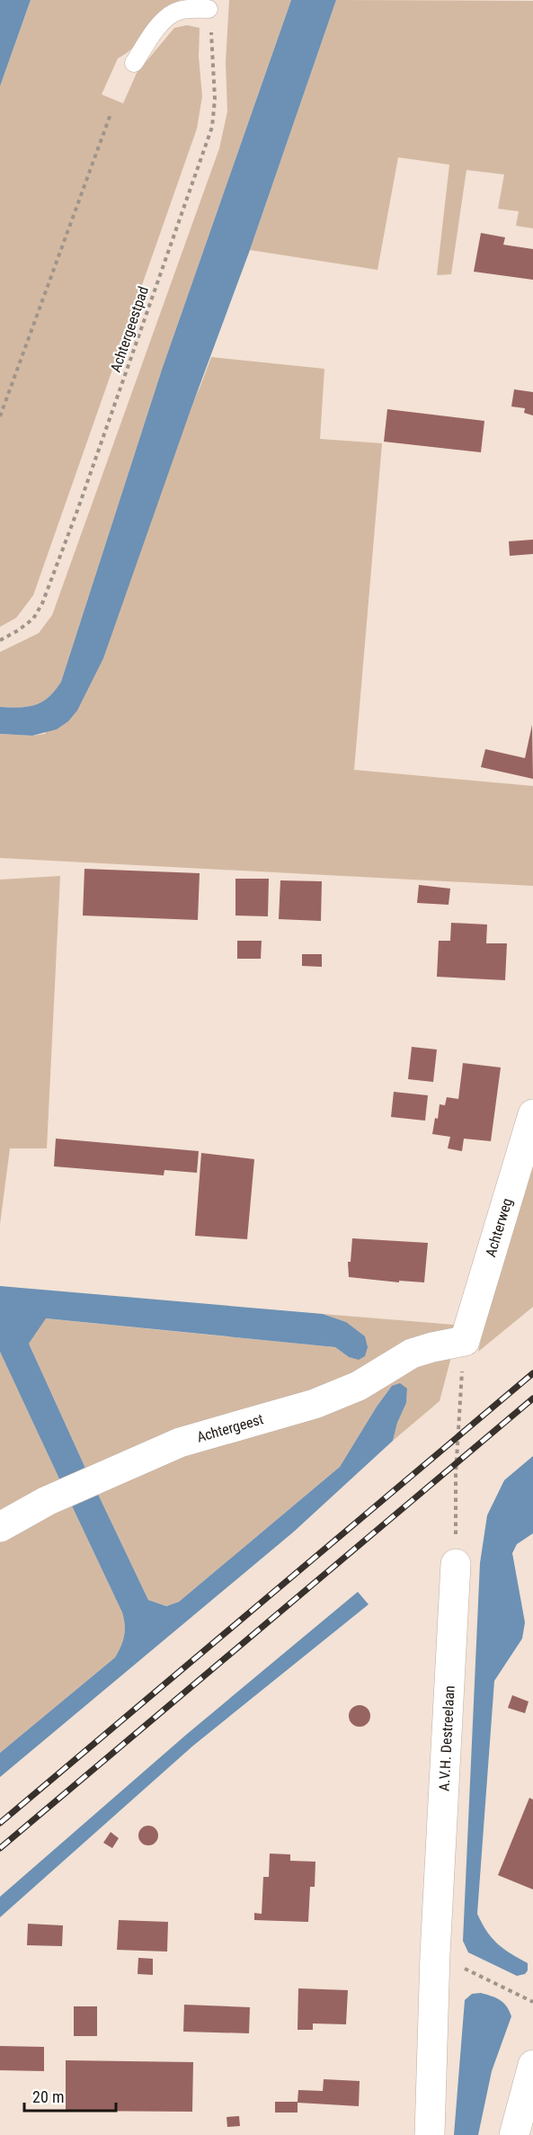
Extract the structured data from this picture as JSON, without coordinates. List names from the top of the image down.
{
  "streets": {
    "street": ["Achterweg", "Achtergeest", "A.V.H. Destreelaan"],
    "path": ["Achtergeestpad"]
  },
  "crossings": [
    ["Achterweg", "Achtergeest"]
  ],
  "scale_bar": "20 m"
}
